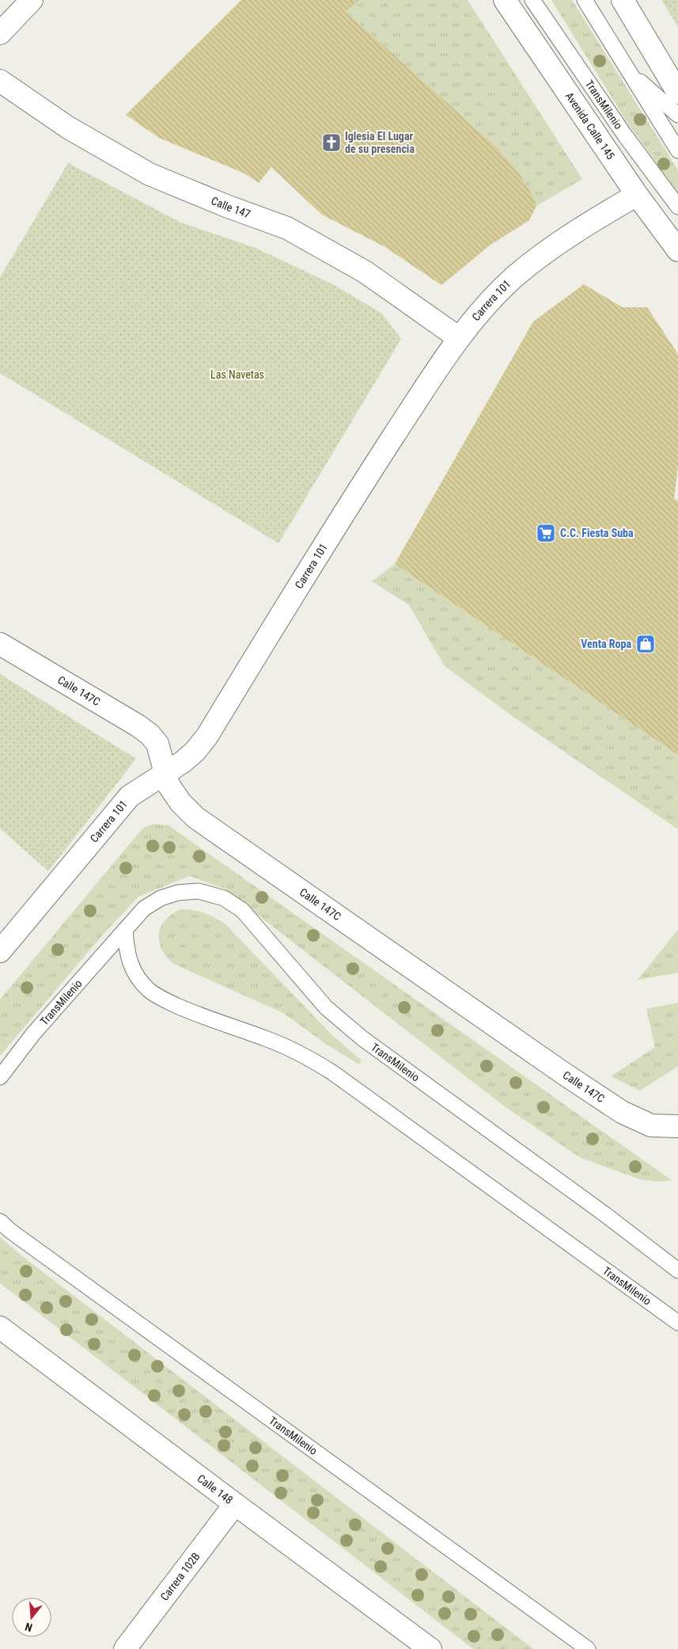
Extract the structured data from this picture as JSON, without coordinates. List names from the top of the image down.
{
  "streets": {
    "street": [
      "Avenida Calle 145",
      "Calle 147",
      "Carrera 101",
      "Calle 147C",
      "Calle 148",
      "Carrera 102B"
    ],
    "lane": ["TransMilenio"]
  },
  "crossings": [
    ["Avenida Calle 145", "Carrera 101"],
    ["Calle 147", "Carrera 101"],
    ["Carrera 101", "Calle 147C"],
    ["Calle 148", "Carrera 102B"]
  ],
  "parks": ["Las Navetas"],
  "places": {
    "church": ["Iglesia El Lugar de su presencia"],
    "supermarket": ["C.C. Fiesta Suba"],
    "shop": ["Venta Ropa"]
  },
  "north": "bottom"
}
